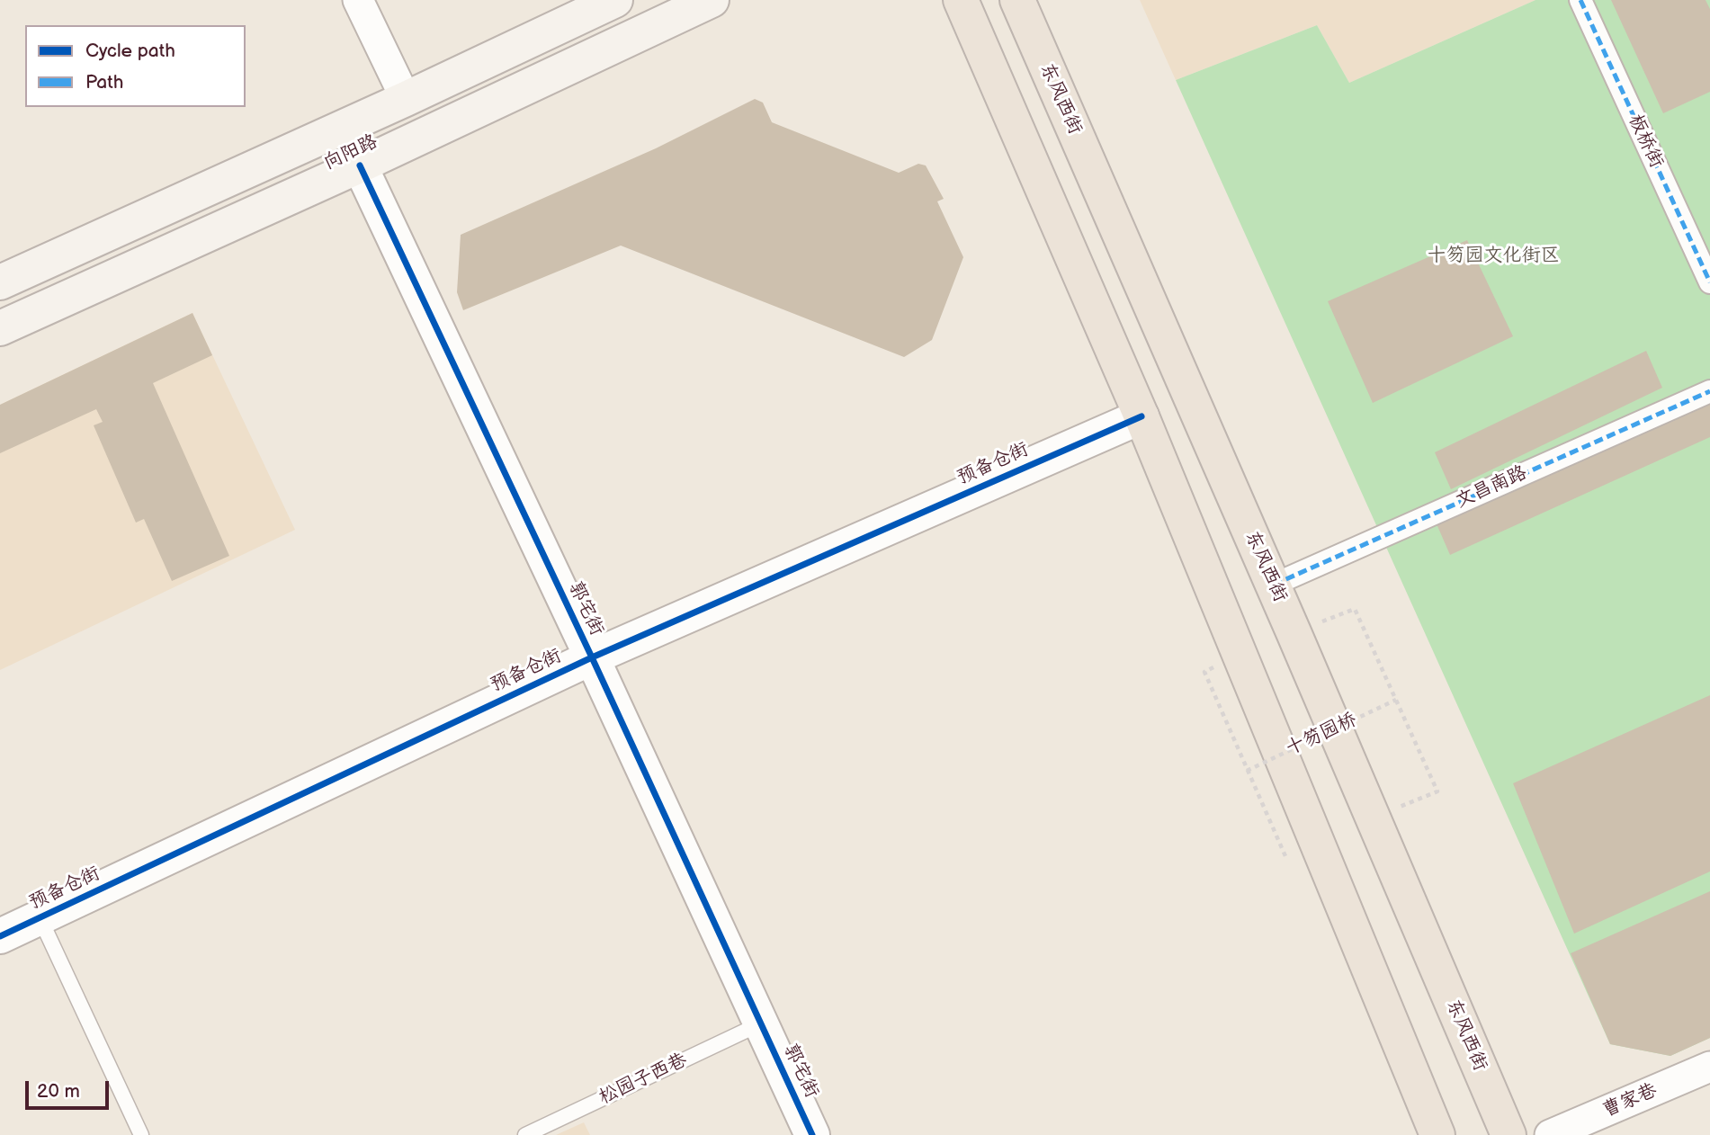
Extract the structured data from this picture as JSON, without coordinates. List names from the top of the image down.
{
  "streets": {
    "main road": ["东风西街", "向阳路"],
    "street": [
      "板桥街",
      "预备仓街",
      "文昌南路",
      "郭宅街",
      "曹家巷"
    ],
    "lane": ["松园子西巷"],
    "path": ["十笏园桥"]
  },
  "crossings": [
    ["东风西街", "文昌南路"],
    ["向阳路", "郭宅街"],
    ["预备仓街", "郭宅街"],
    ["郭宅街", "松园子西巷"]
  ],
  "parks": ["十笏园文化街区"],
  "legend": ["Cycle path", "Path"],
  "scale_bar": "20 m"
}
